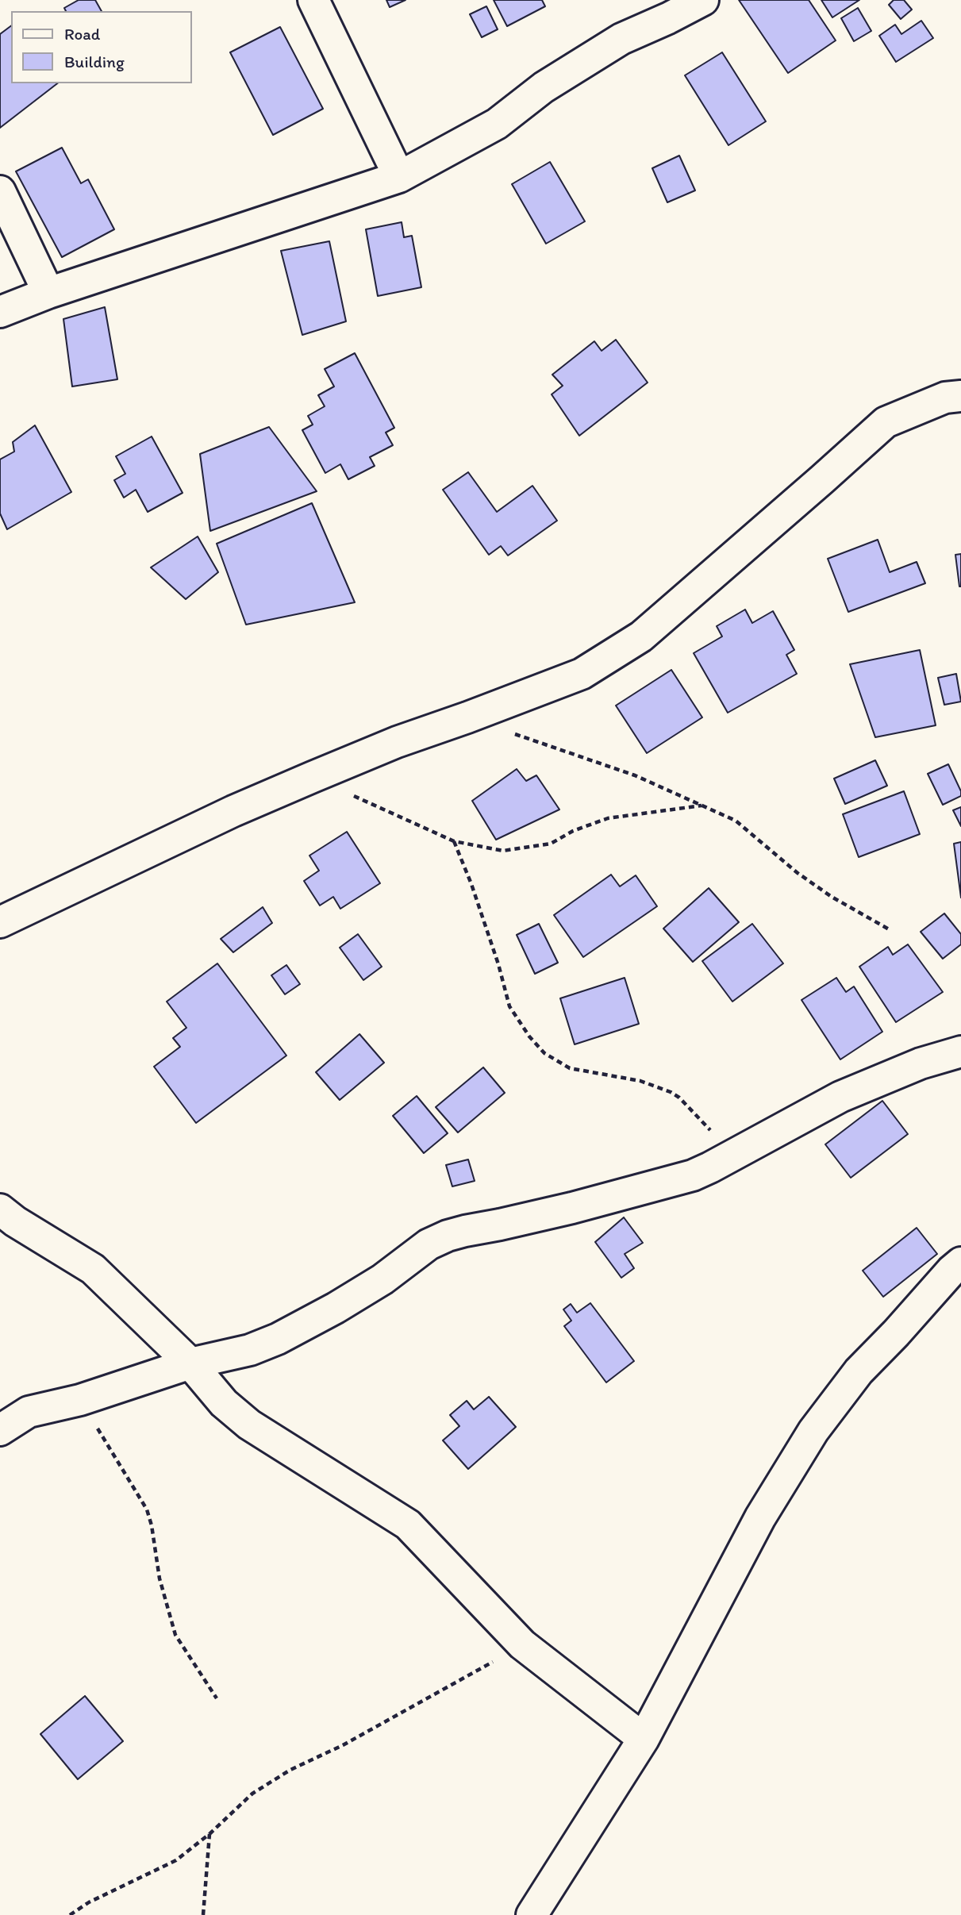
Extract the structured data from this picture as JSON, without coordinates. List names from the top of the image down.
{
  "legend": ["Road", "Building"]
}
